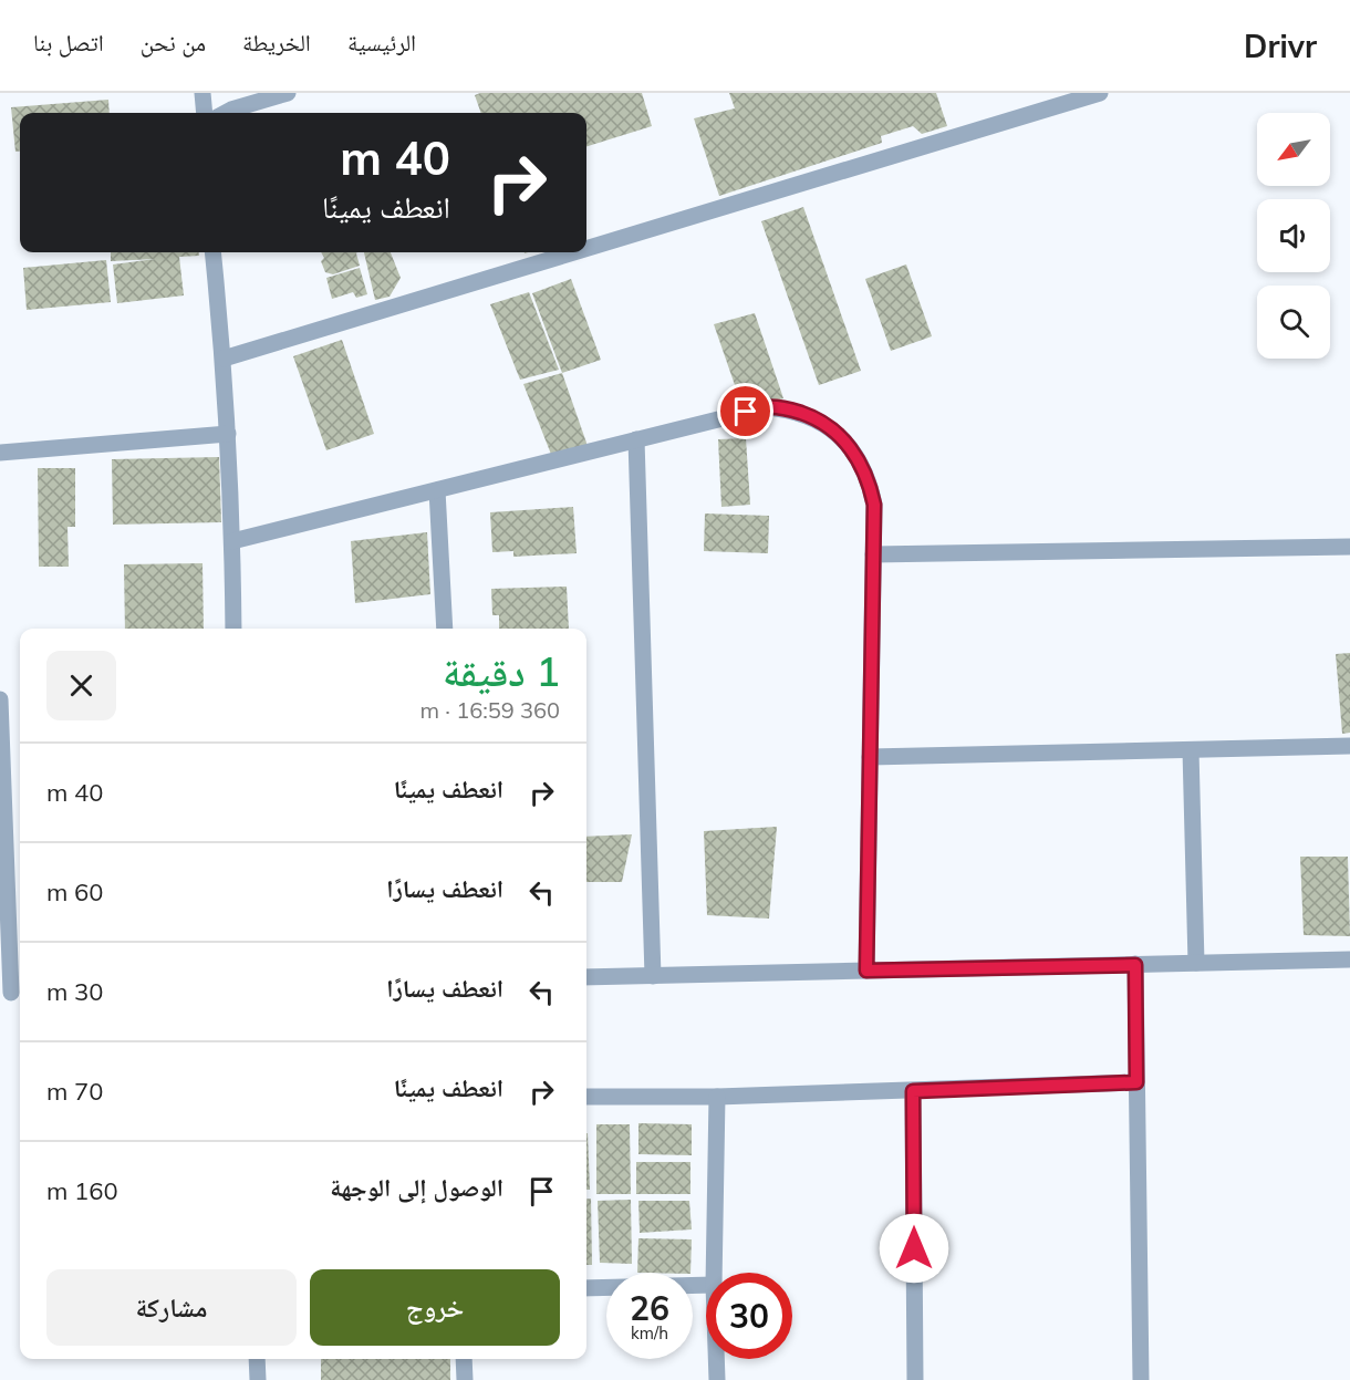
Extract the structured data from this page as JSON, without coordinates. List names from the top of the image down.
{
  "north": "bottom left",
  "page": {
    "header": "Drivr",
    "nav": [
      "الرئيسية",
      "الخريطة",
      "من نحن",
      "اتصل بنا"
    ],
    "turn": ["40 m", "انعطف يمينًا"],
    "heading": ["1 دقيقة", "360 m · 16:59"],
    "list": [
      {
        "name": "انعطف يمينًا",
        "value": "40 m"
      },
      {
        "name": "انعطف يسارًا",
        "value": "60 m"
      },
      {
        "name": "انعطف يسارًا",
        "value": "30 m"
      },
      {
        "name": "انعطف يمينًا",
        "value": "70 m"
      },
      {
        "name": "الوصول إلى الوجهة",
        "value": "160 m"
      }
    ],
    "buttons": ["خروج", "مشاركة"],
    "speed": "26 km/h",
    "limit": "30"
  }
}
